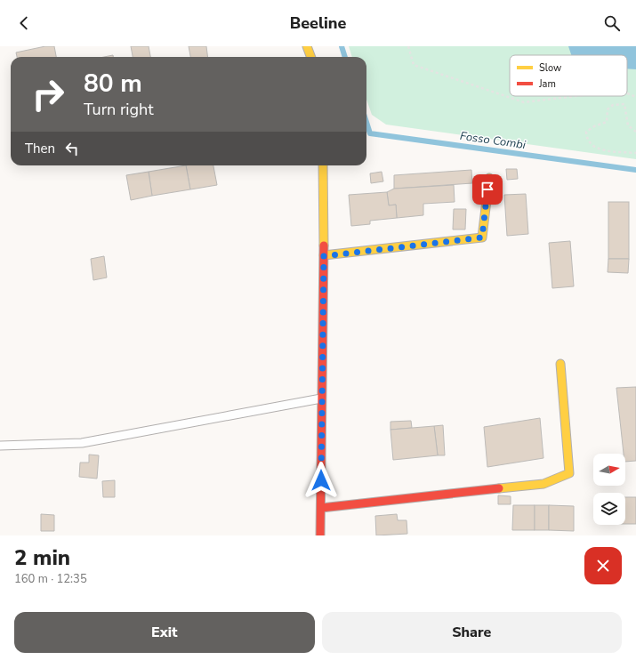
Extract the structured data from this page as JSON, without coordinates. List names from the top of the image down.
{
  "water": ["Fosso Combi"],
  "legend": ["Slow", "Jam"],
  "north": "right",
  "page": {
    "header": "Beeline",
    "turn": ["80 m", "Turn right"],
    "then": "Then",
    "heading": ["2 min", "160 m · 12:35"],
    "buttons": ["Exit", "Share"]
  }
}
